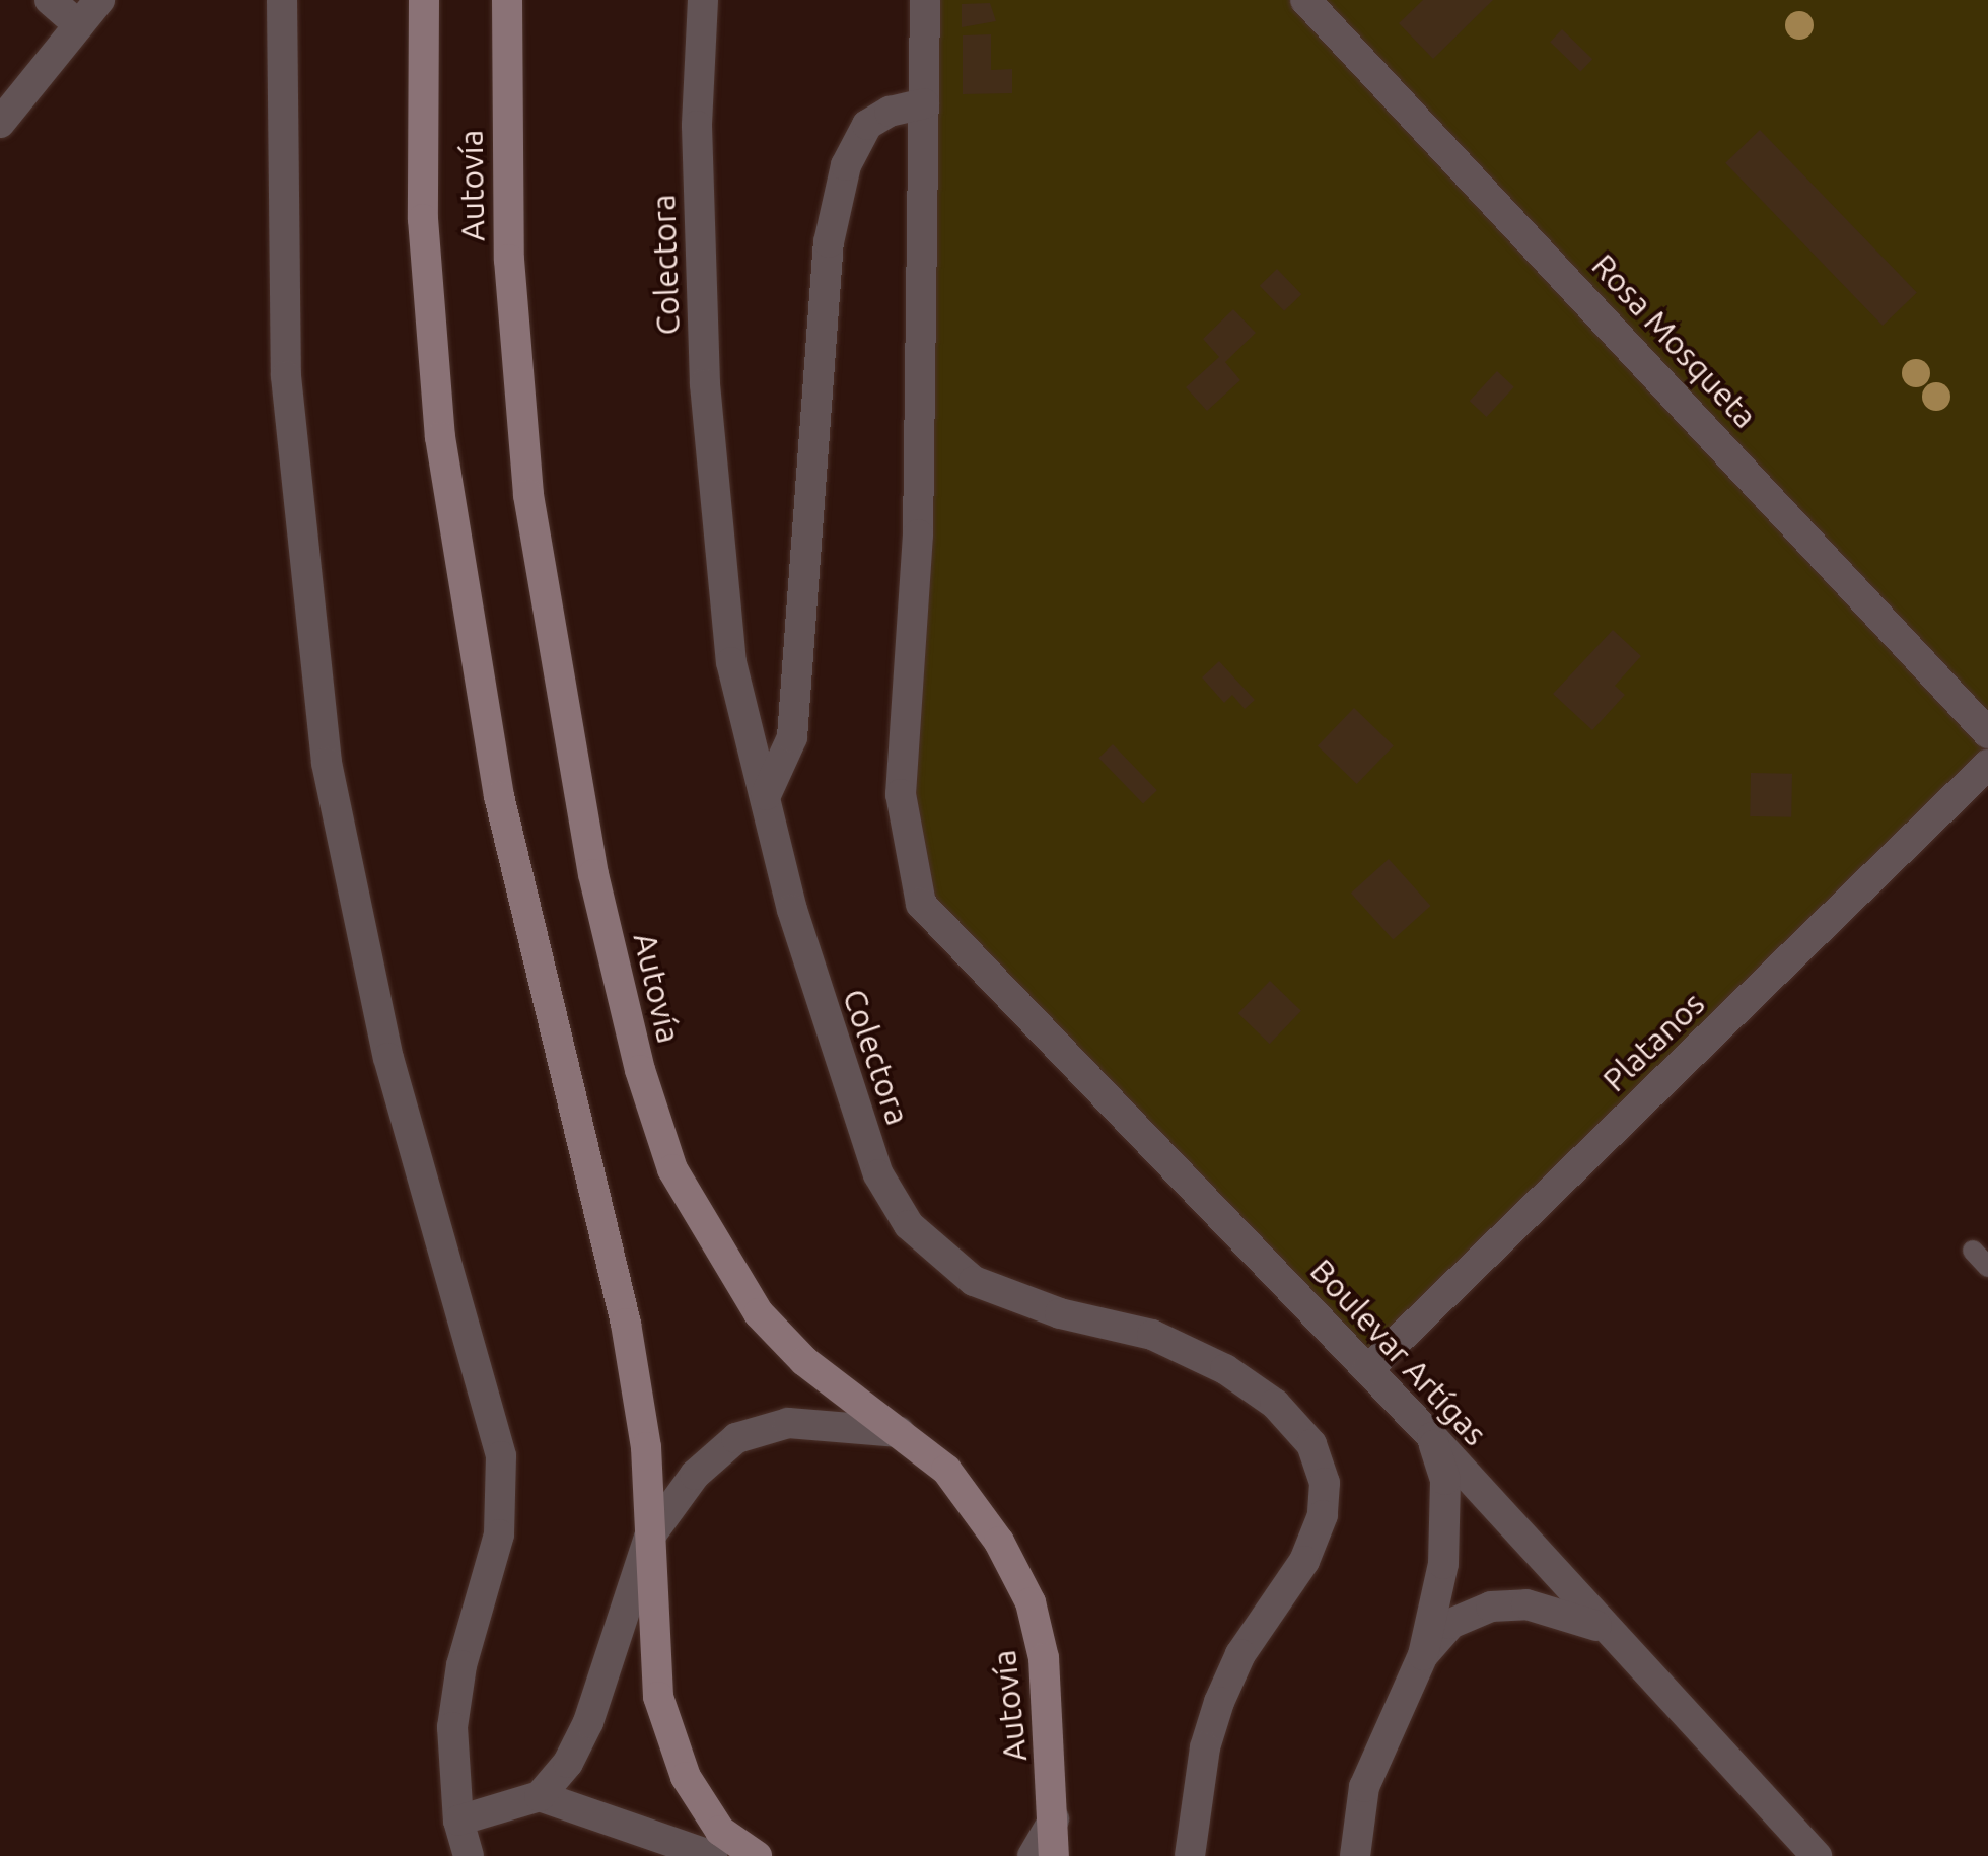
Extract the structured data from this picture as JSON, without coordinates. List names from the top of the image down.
{
  "streets": {
    "street": [
      "Autovía",
      "Colectora",
      "Rosa Mosqueta",
      "Platanos",
      "Boulevar Artígas"
    ]
  },
  "crossings": [
    ["Platanos", "Boulevar Artígas"]
  ]
}
